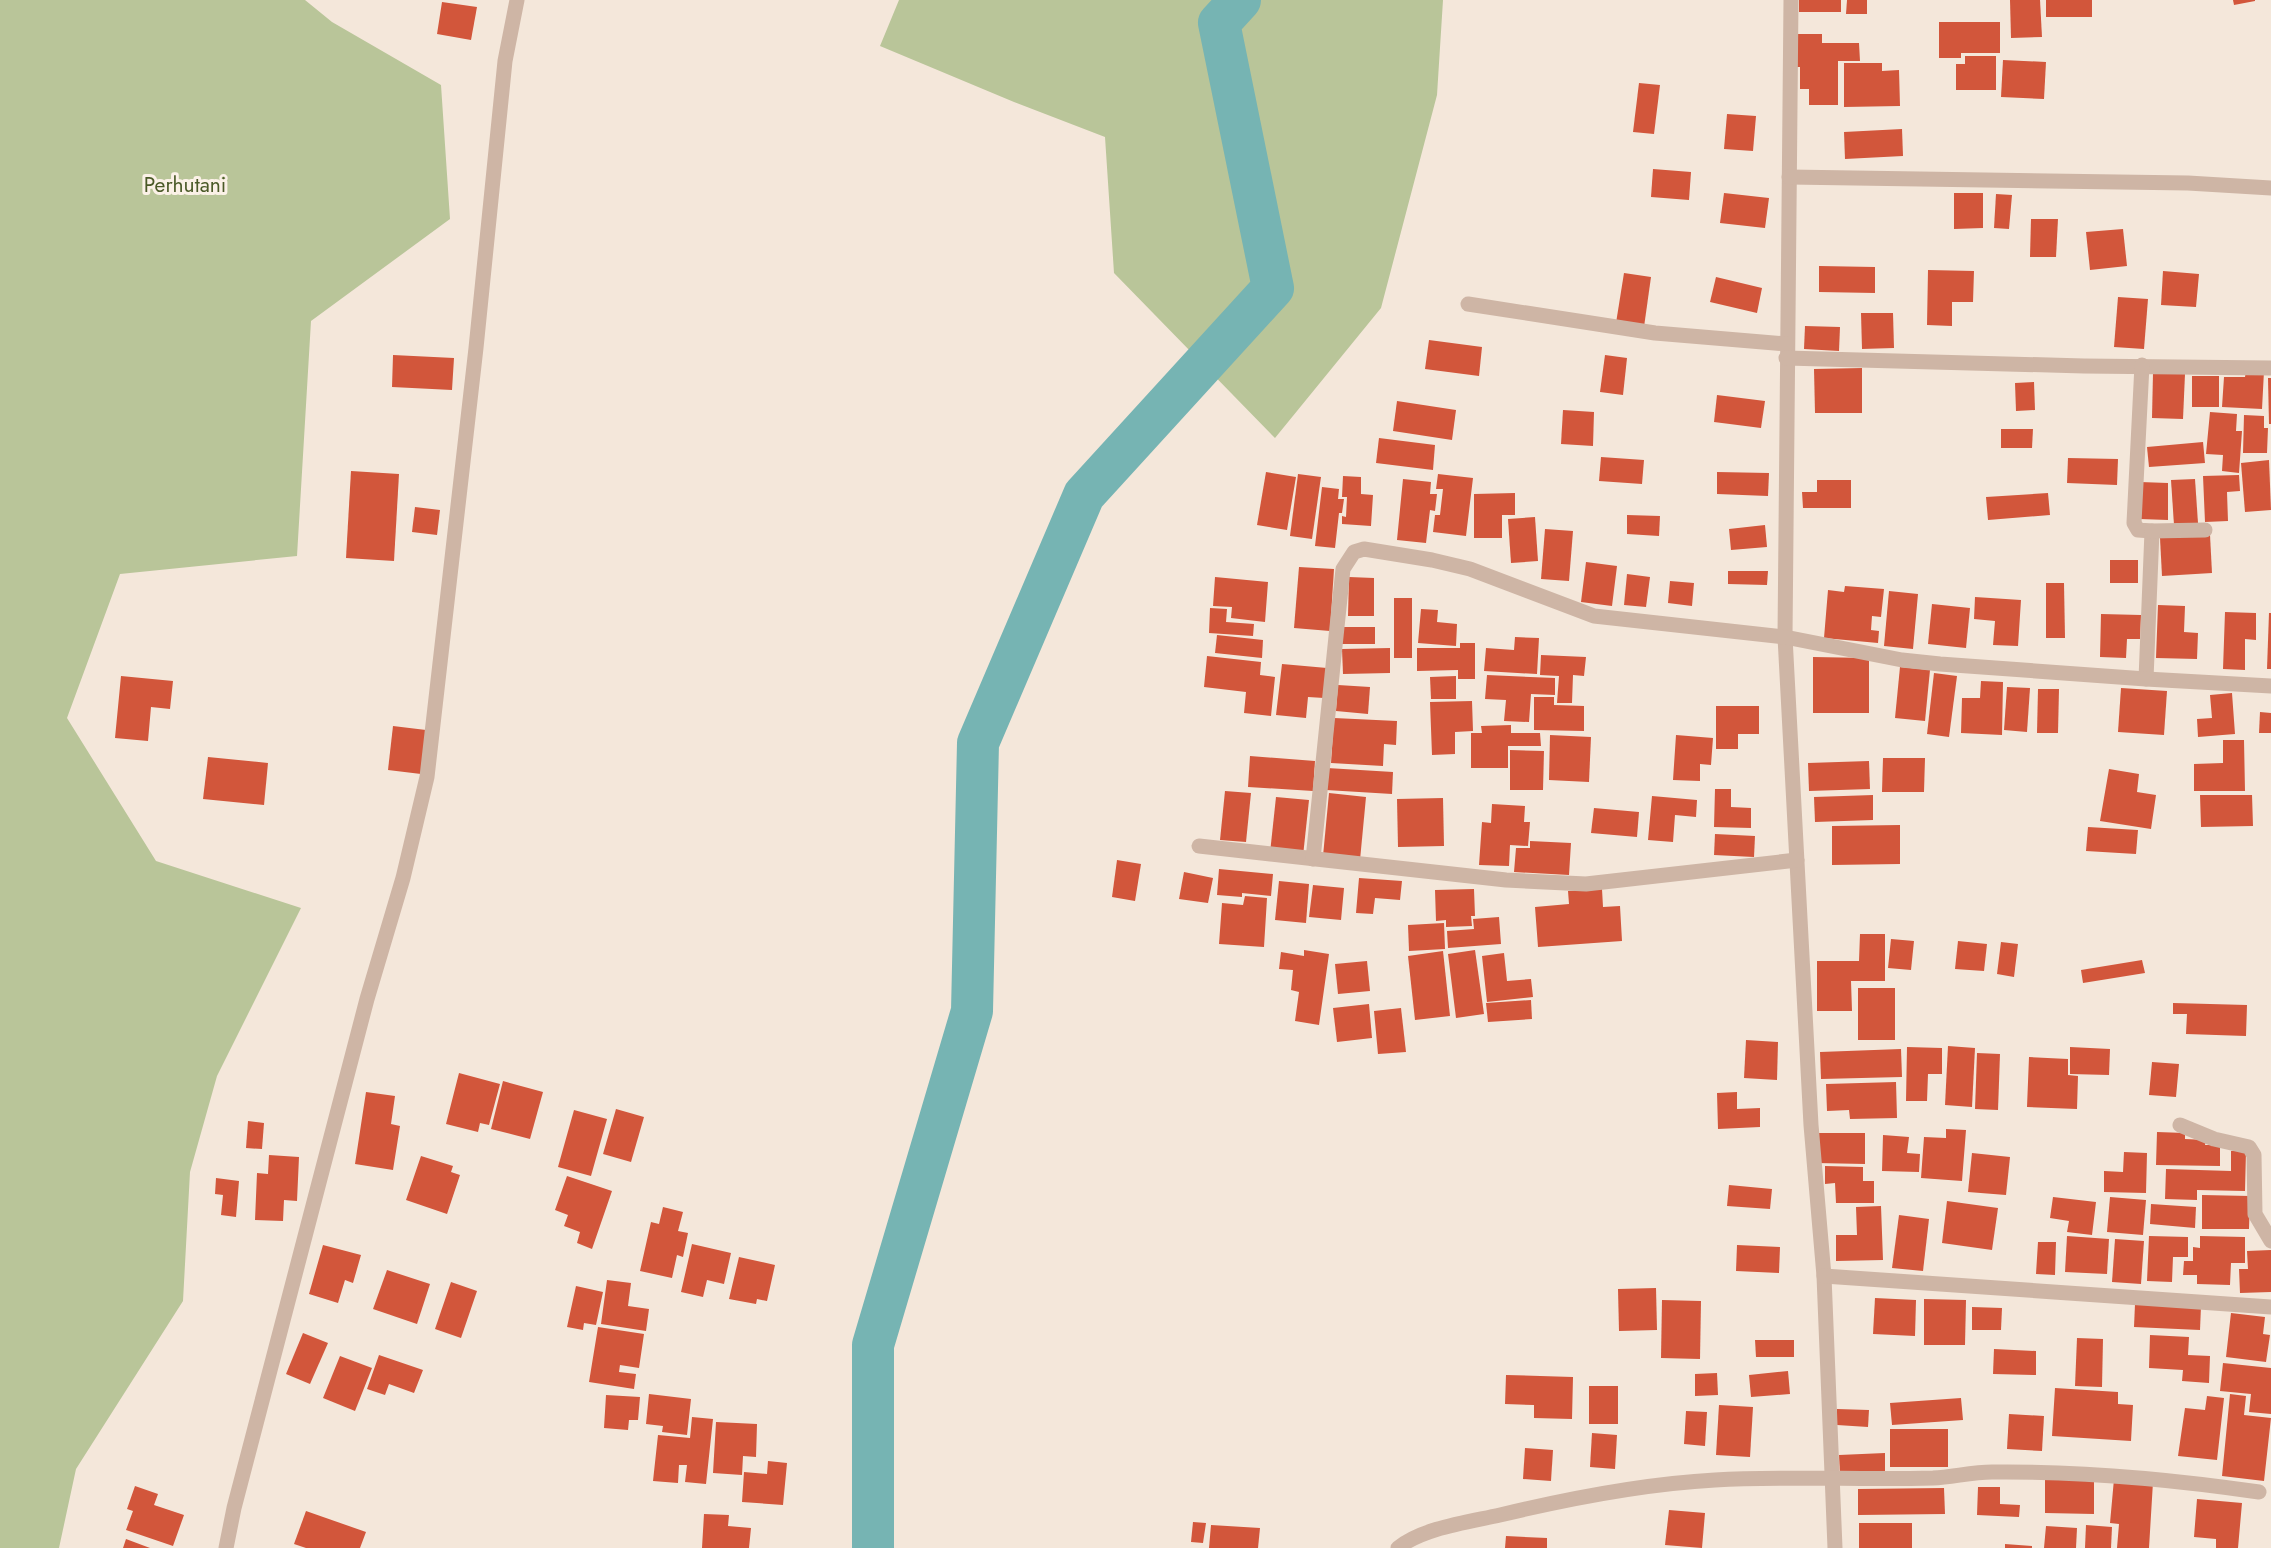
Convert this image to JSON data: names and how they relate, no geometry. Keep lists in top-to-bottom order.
{
  "parks": ["Perhutani"]
}
